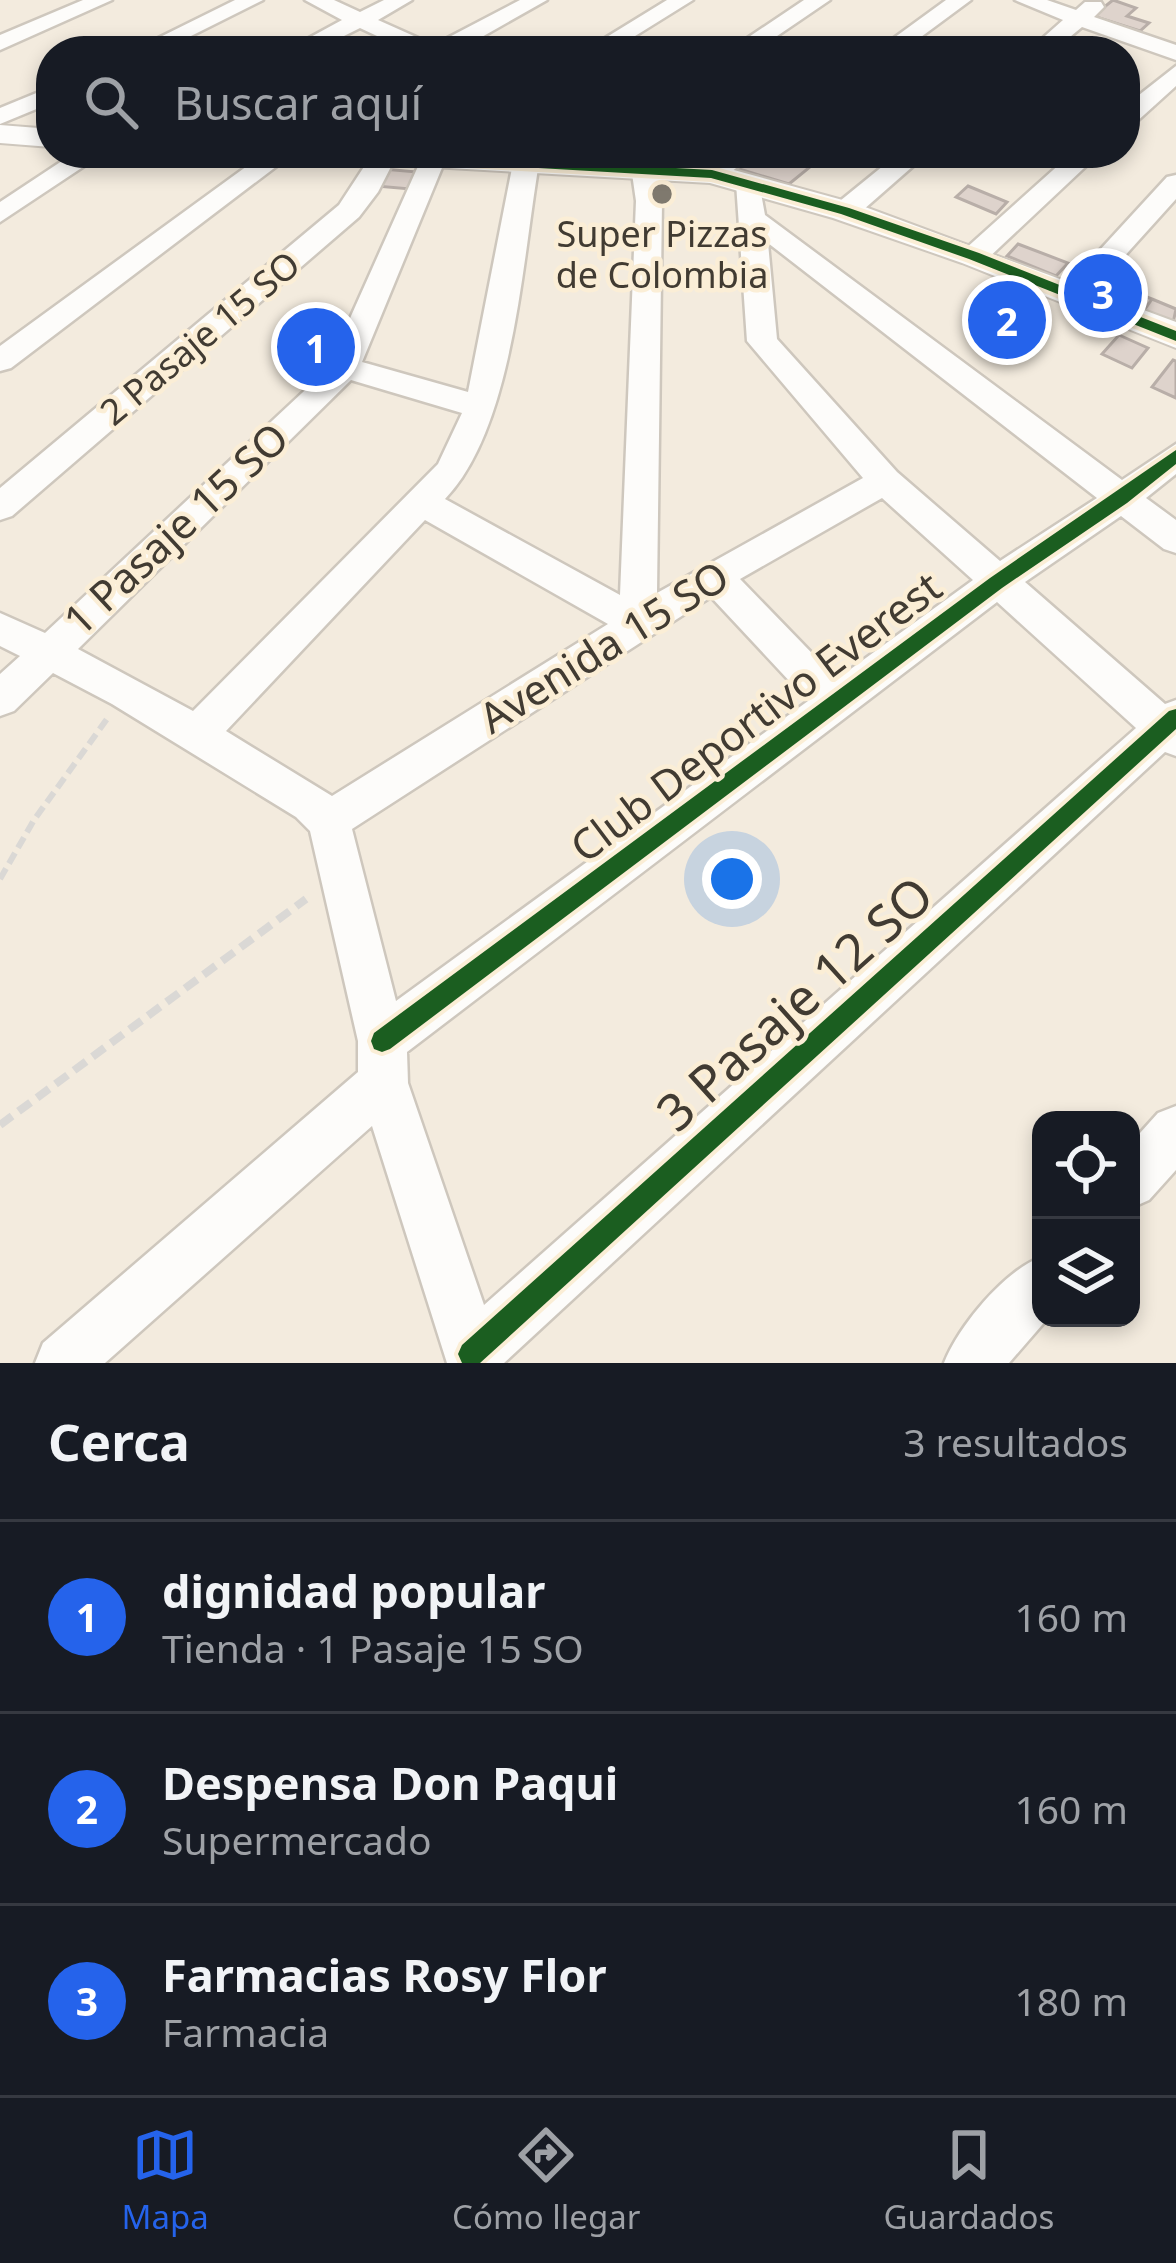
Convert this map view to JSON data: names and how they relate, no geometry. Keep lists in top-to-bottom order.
{
  "streets": {
    "street": [
      "2 Pasaje 15 SO",
      "1 Pasaje 15 SO",
      "Avenida 15 SO",
      "Club Deportivo Everest",
      "3 Pasaje 12 SO"
    ]
  },
  "places": ["Super Pizzas de Colombia"],
  "page": {
    "search": "Buscar aquí",
    "pins": ["3", "2", "1"],
    "heading": ["Cerca", "3 resultados"],
    "list": [
      {
        "mark": "1",
        "name": "dignidad popular",
        "note": "Tienda · 1 Pasaje 15 SO",
        "value": "160 m"
      },
      {
        "mark": "2",
        "name": "Despensa Don Paqui",
        "note": "Supermercado",
        "value": "160 m"
      },
      {
        "mark": "3",
        "name": "Farmacias Rosy Flor",
        "note": "Farmacia",
        "value": "180 m"
      }
    ],
    "nav": ["Mapa", "Cómo llegar", "Guardados"]
  }
}
